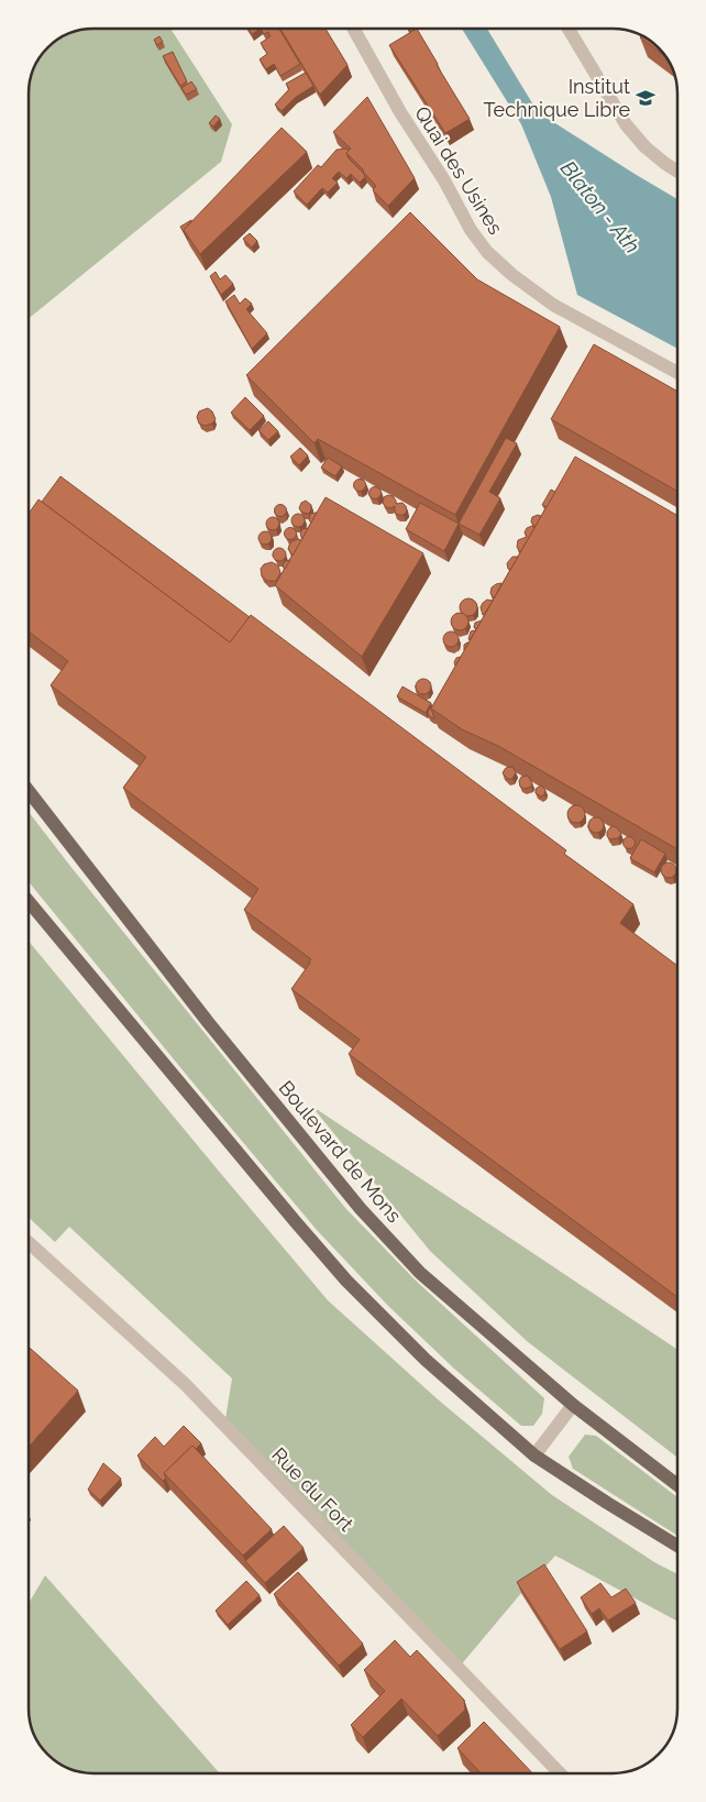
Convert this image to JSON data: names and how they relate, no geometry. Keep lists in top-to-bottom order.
{
  "streets": {
    "main road": ["Boulevard de Mons"],
    "street": ["Quai des Usines", "Rue du Fort"]
  },
  "water": ["Blaton - Ath"],
  "places": {
    "school or university": ["Institut Technique Libre"]
  }
}
